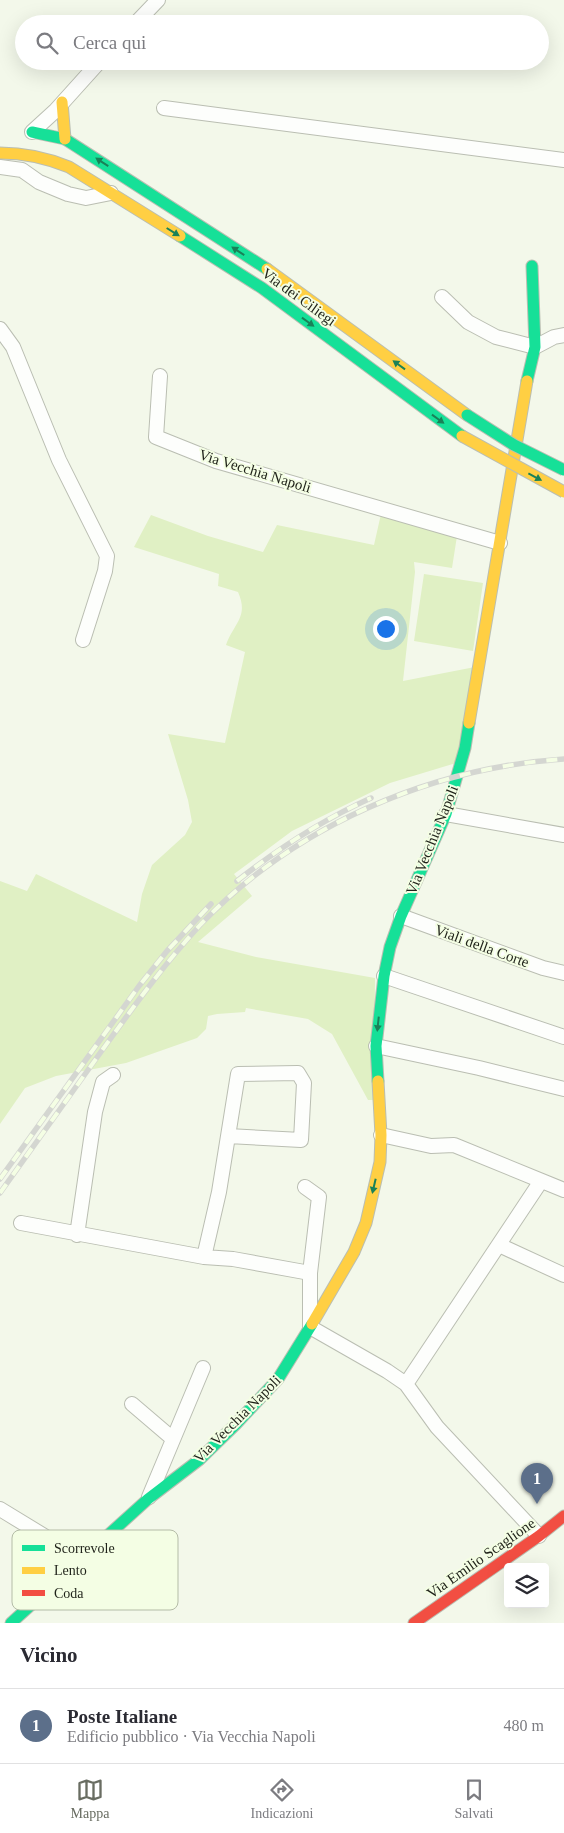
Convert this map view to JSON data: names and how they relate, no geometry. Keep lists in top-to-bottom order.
{
  "streets": {
    "main road": ["Via dei Ciliegi", "Via Vecchia Napoli", "Via Emilio Scaglione"],
    "street": ["Viali della Corte"]
  },
  "crossings": [
    ["Via Vecchia Napoli", "Viali della Corte"]
  ],
  "legend": ["Scorrevole", "Lento", "Coda"],
  "page": {
    "search": "Cerca qui",
    "pins": "1",
    "heading": "Vicino",
    "list": [
      {
        "mark": "1",
        "name": "Poste Italiane",
        "note": "Edificio pubblico · Via Vecchia Napoli",
        "value": "480 m"
      }
    ],
    "nav": ["Mappa", "Indicazioni", "Salvati"]
  }
}
